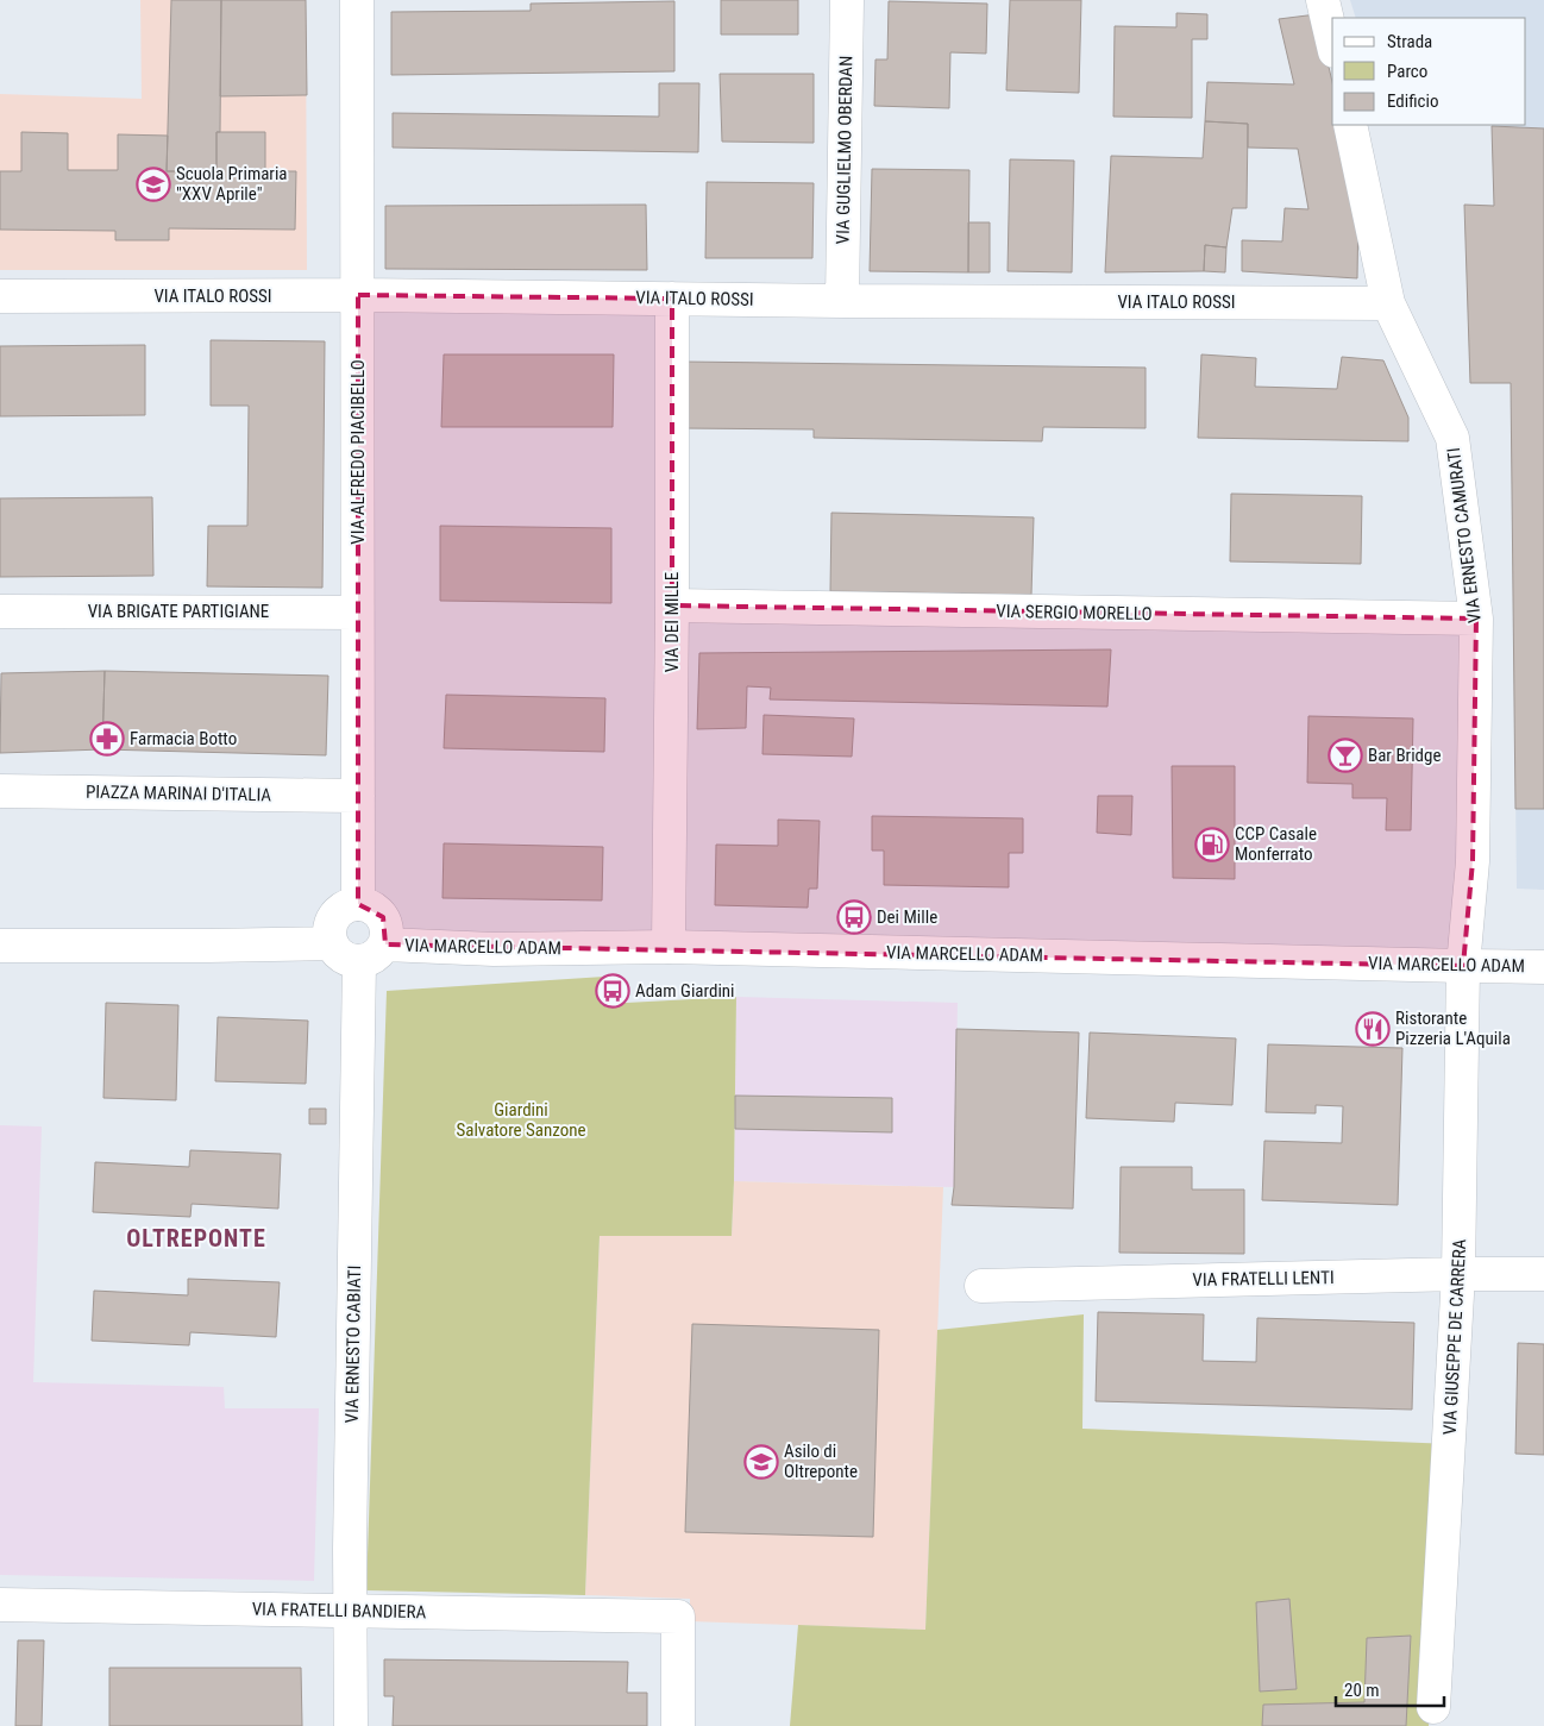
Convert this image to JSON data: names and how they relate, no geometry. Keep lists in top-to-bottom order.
{
  "streets": {
    "street": [
      "VIA GUGLIELMO OBERDAN",
      "VIA ITALO ROSSI",
      "VIA ALFREDO PIACIBELLO",
      "VIA ERNESTO CAMURATI",
      "VIA BRIGATE PARTIGIANE",
      "VIA SERGIO MORELLO",
      "VIA DEI MILLE",
      "PIAZZA MARINAI D'ITALIA",
      "VIA MARCELLO ADAM",
      "VIA FRATELLI LENTI",
      "VIA GIUSEPPE DE CARRERA",
      "VIA ERNESTO CABIATI",
      "VIA FRATELLI BANDIERA"
    ]
  },
  "crossings": [
    ["VIA GUGLIELMO OBERDAN", "VIA ITALO ROSSI"],
    ["VIA ITALO ROSSI", "VIA ALFREDO PIACIBELLO"],
    ["VIA ITALO ROSSI", "VIA ERNESTO CAMURATI"],
    ["VIA ITALO ROSSI", "VIA DEI MILLE"],
    ["VIA ALFREDO PIACIBELLO", "VIA BRIGATE PARTIGIANE"],
    ["VIA ALFREDO PIACIBELLO", "PIAZZA MARINAI D'ITALIA"],
    ["VIA ALFREDO PIACIBELLO", "VIA MARCELLO ADAM"],
    ["VIA ALFREDO PIACIBELLO", "VIA ERNESTO CABIATI"],
    ["VIA ERNESTO CAMURATI", "VIA SERGIO MORELLO"],
    ["VIA ERNESTO CAMURATI", "VIA MARCELLO ADAM"],
    ["VIA ERNESTO CAMURATI", "VIA GIUSEPPE DE CARRERA"],
    ["VIA SERGIO MORELLO", "VIA DEI MILLE"],
    ["VIA DEI MILLE", "VIA MARCELLO ADAM"],
    ["VIA MARCELLO ADAM", "VIA GIUSEPPE DE CARRERA"],
    ["VIA MARCELLO ADAM", "VIA ERNESTO CABIATI"],
    ["VIA FRATELLI LENTI", "VIA GIUSEPPE DE CARRERA"],
    ["VIA ERNESTO CABIATI", "VIA FRATELLI BANDIERA"]
  ],
  "districts": ["OLTREPONTE"],
  "parks": ["Giardini Salvatore Sanzone"],
  "places": {
    "school or university": ["Scuola Primaria \"XXV Aprile\"", "Asilo di Oltreponte"],
    "pharmacy": ["Farmacia Botto"],
    "bar": ["Bar Bridge"],
    "fuel station": ["CCP Casale Monferrato"],
    "bus stop": ["Dei Mille", "Adam Giardini"],
    "restaurant": ["Ristorante Pizzeria L'Aquila"]
  },
  "legend": ["Strada", "Parco", "Edificio"],
  "scale_bar": "20 m"
}
